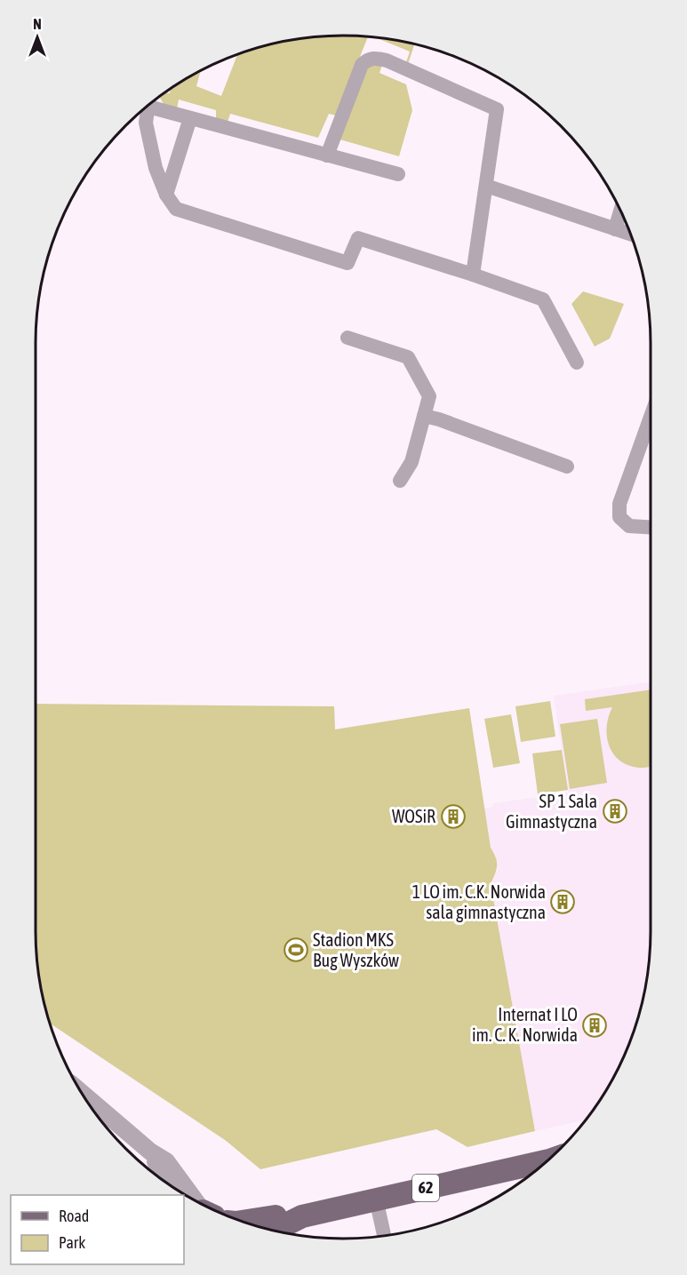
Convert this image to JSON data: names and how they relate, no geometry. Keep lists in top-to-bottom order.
{
  "streets": {
    "main road": ["62"]
  },
  "places": {
    "building": [
      "SP 1 Sala Gimnastyczna",
      "WOSiR",
      "1 LO im. C.K. Norwida sala gimnastyczna",
      "Internat I LO im. C. K. Norwida"
    ],
    "sports": ["Stadion MKS Bug Wyszków"]
  },
  "legend": ["Road", "Park"],
  "north": "top"
}
